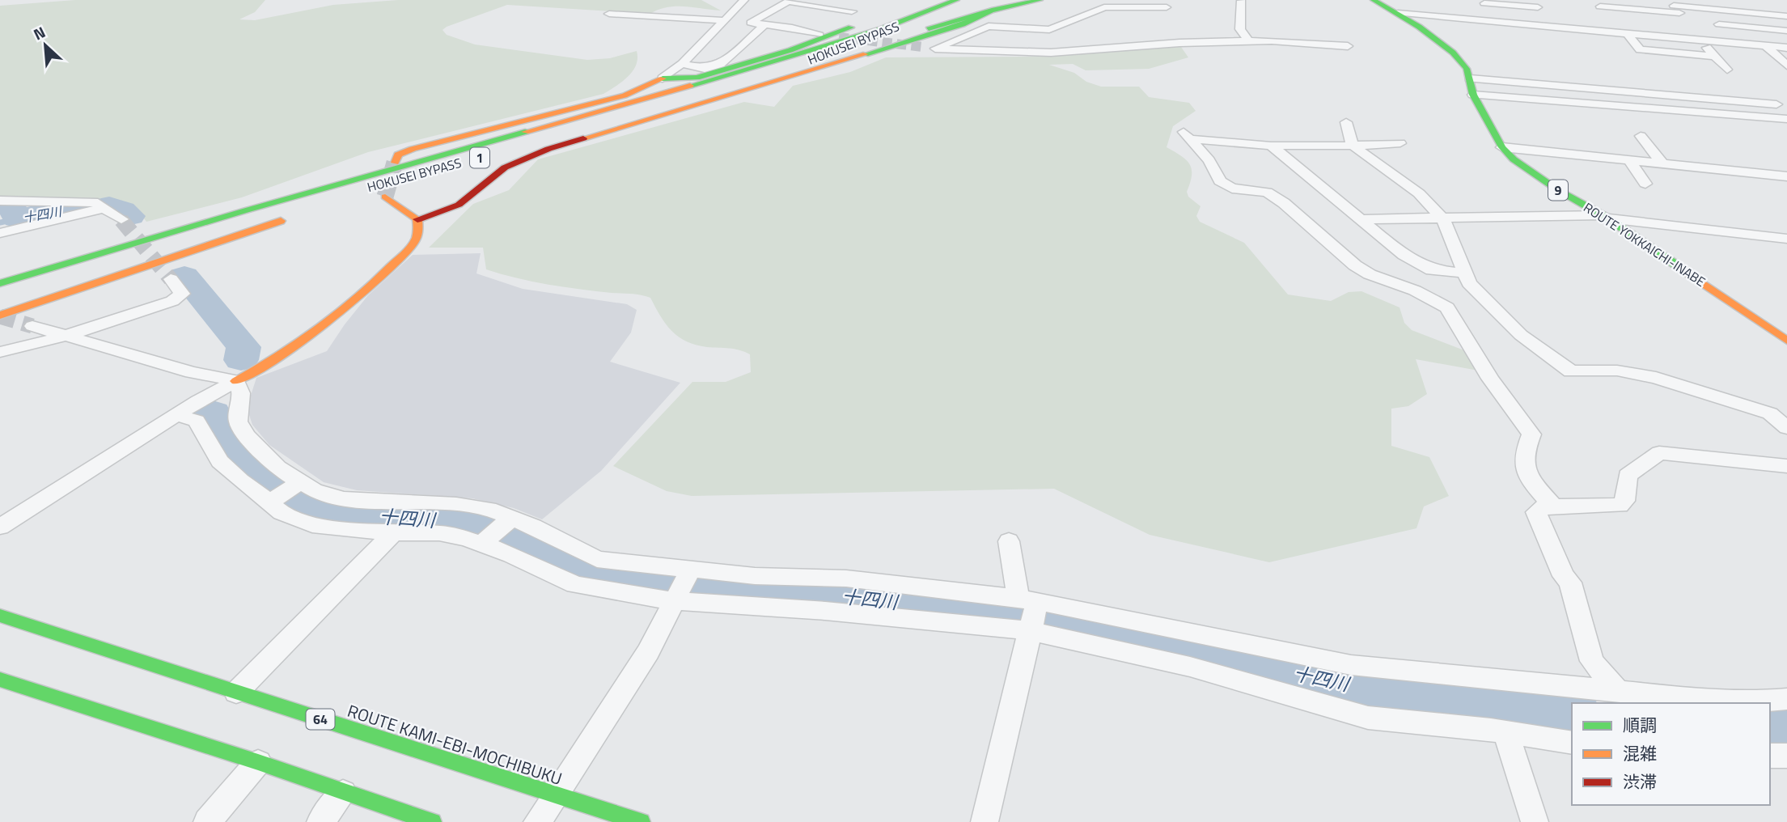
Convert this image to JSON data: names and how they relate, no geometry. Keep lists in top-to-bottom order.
{
  "streets": {
    "main road": [
      "HOKUSEI BYPASS",
      "1",
      "9",
      "ROUTE YOKKAICHI-INABE",
      "64",
      "ROUTE KAMI-EBI-MOCHIBUKU"
    ]
  },
  "crossings": [
    ["HOKUSEI BYPASS", "1"]
  ],
  "water": ["十四川"],
  "legend": ["順調", "混雑", "渋滞"],
  "north": "top left"
}
